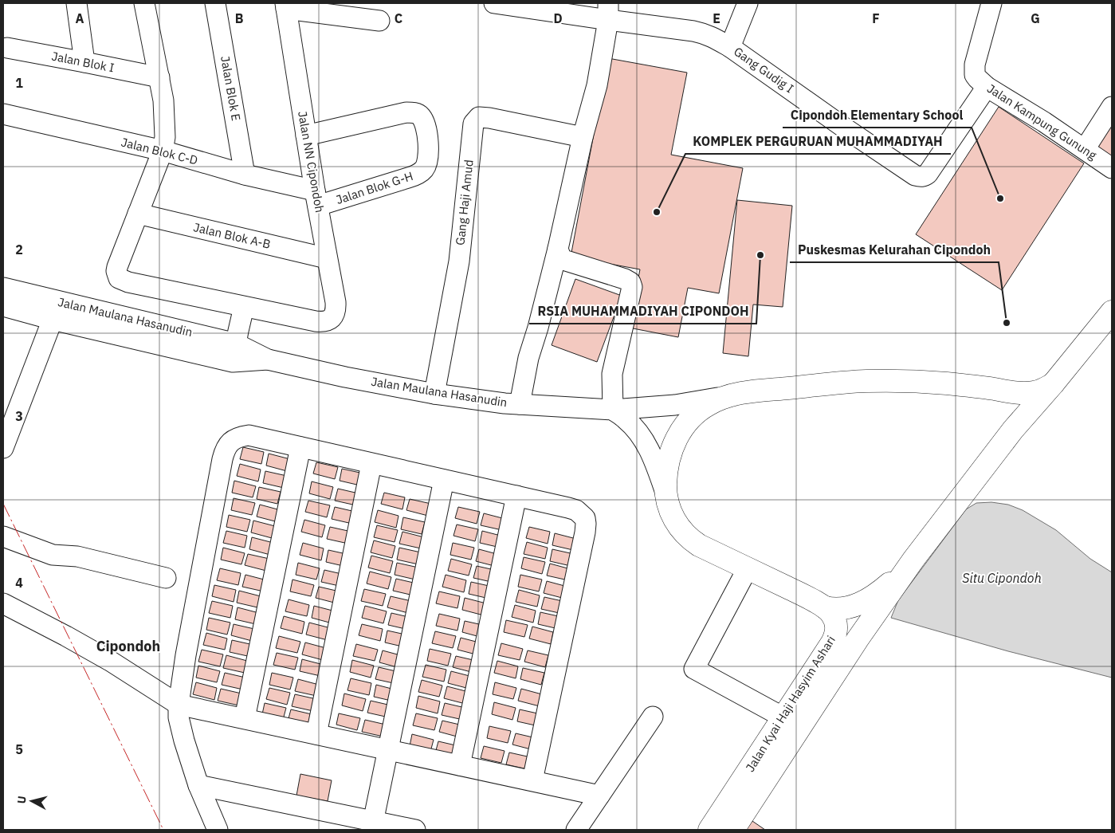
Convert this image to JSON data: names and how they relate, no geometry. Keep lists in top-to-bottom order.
{
  "streets": {
    "main road": ["Jalan Kyai Haji Hasyim Ashari"],
    "street": [
      "Jalan Blok I",
      "Gang Gudig I",
      "Jalan Blok E",
      "Jalan Kampung Gunung",
      "Jalan Blok C-D",
      "Jalan NN Cipondoh",
      "Jalan Blok G-H",
      "Gang Haji Amud",
      "Jalan Blok A-B",
      "Jalan Maulana Hasanudin"
    ]
  },
  "crossings": [
    ["Gang Gudig I", "Jalan Kampung Gunung"],
    ["Jalan Blok E", "Jalan Blok C-D"],
    ["Jalan Blok C-D", "Jalan NN Cipondoh"],
    ["Jalan Blok C-D", "Jalan Blok G-H"],
    ["Jalan NN Cipondoh", "Jalan Blok G-H"],
    ["Jalan NN Cipondoh", "Jalan Blok A-B"],
    ["Gang Haji Amud", "Jalan Maulana Hasanudin"],
    ["Jalan Maulana Hasanudin", "Jalan Kyai Haji Hasyim Ashari"]
  ],
  "districts": ["Cipondoh"],
  "water": ["Situ Cipondoh"],
  "places": [
    "Cipondoh Elementary School",
    "KOMPLEK PERGURUAN MUHAMMADIYAH",
    "RSIA MUHAMMADIYAH CIPONDOH",
    "Puskesmas Kelurahan Cipondoh"
  ],
  "north": "left",
  "grid": {
    "columns": [
      "A",
      "B",
      "C",
      "D",
      "E",
      "F",
      "G"
    ],
    "rows": [
      "1",
      "2",
      "3",
      "4",
      "5"
    ]
  }
}
